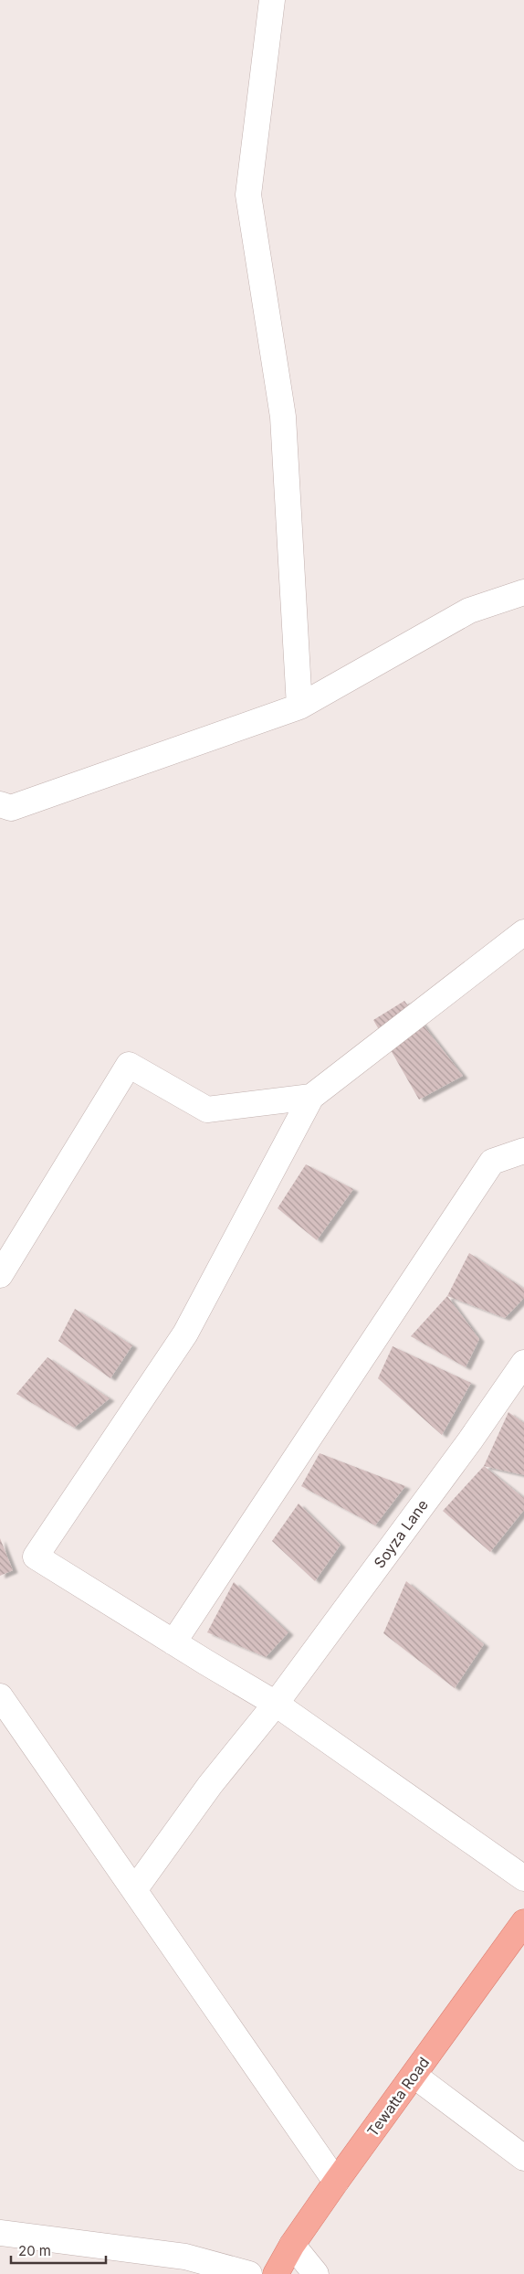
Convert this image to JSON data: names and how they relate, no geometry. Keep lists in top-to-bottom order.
{
  "streets": {
    "main road": ["Tewatta Road"],
    "street": ["Soyza Lane"]
  },
  "scale_bar": "20 m"
}
